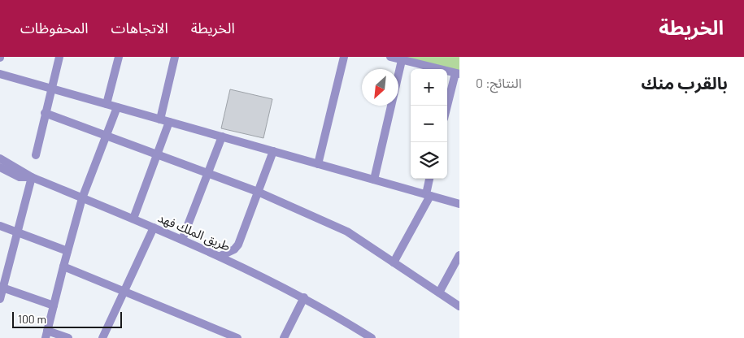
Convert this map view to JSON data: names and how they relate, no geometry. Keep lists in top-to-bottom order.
{
  "streets": {
    "street": ["طريق الملك فهد"]
  },
  "scale_bar": "100 m",
  "north": "bottom left",
  "page": {
    "header": "الخريطة",
    "nav": ["الخريطة", "الاتجاهات", "المحفوظات"],
    "heading": ["بالقرب منك", "النتائج: 0"],
    "map_buttons": ["+", "−"],
    "scale": "100 m"
  }
}
